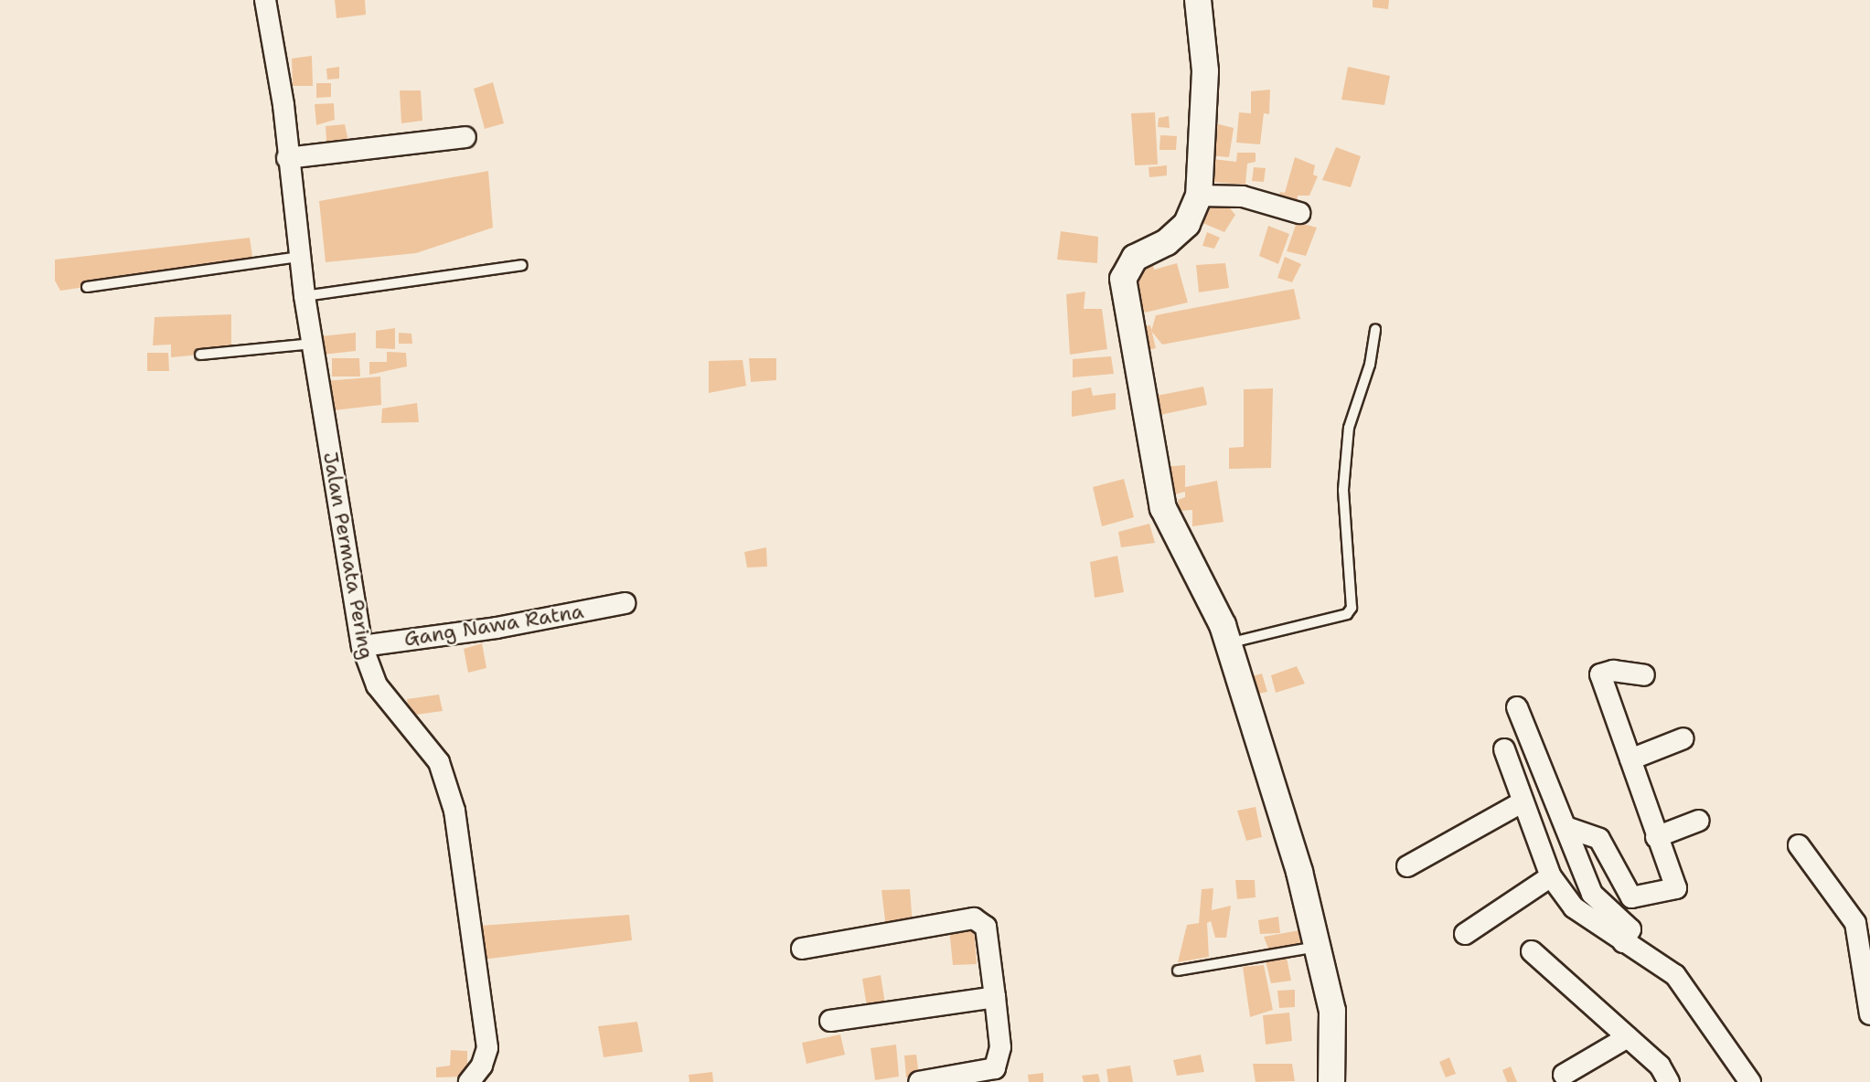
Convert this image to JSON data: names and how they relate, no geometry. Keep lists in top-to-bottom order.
{
  "streets": {
    "street": ["Jalan Permata Pering", "Gang Nawa Ratna"]
  },
  "crossings": [
    ["Jalan Permata Pering", "Gang Nawa Ratna"]
  ]
}
